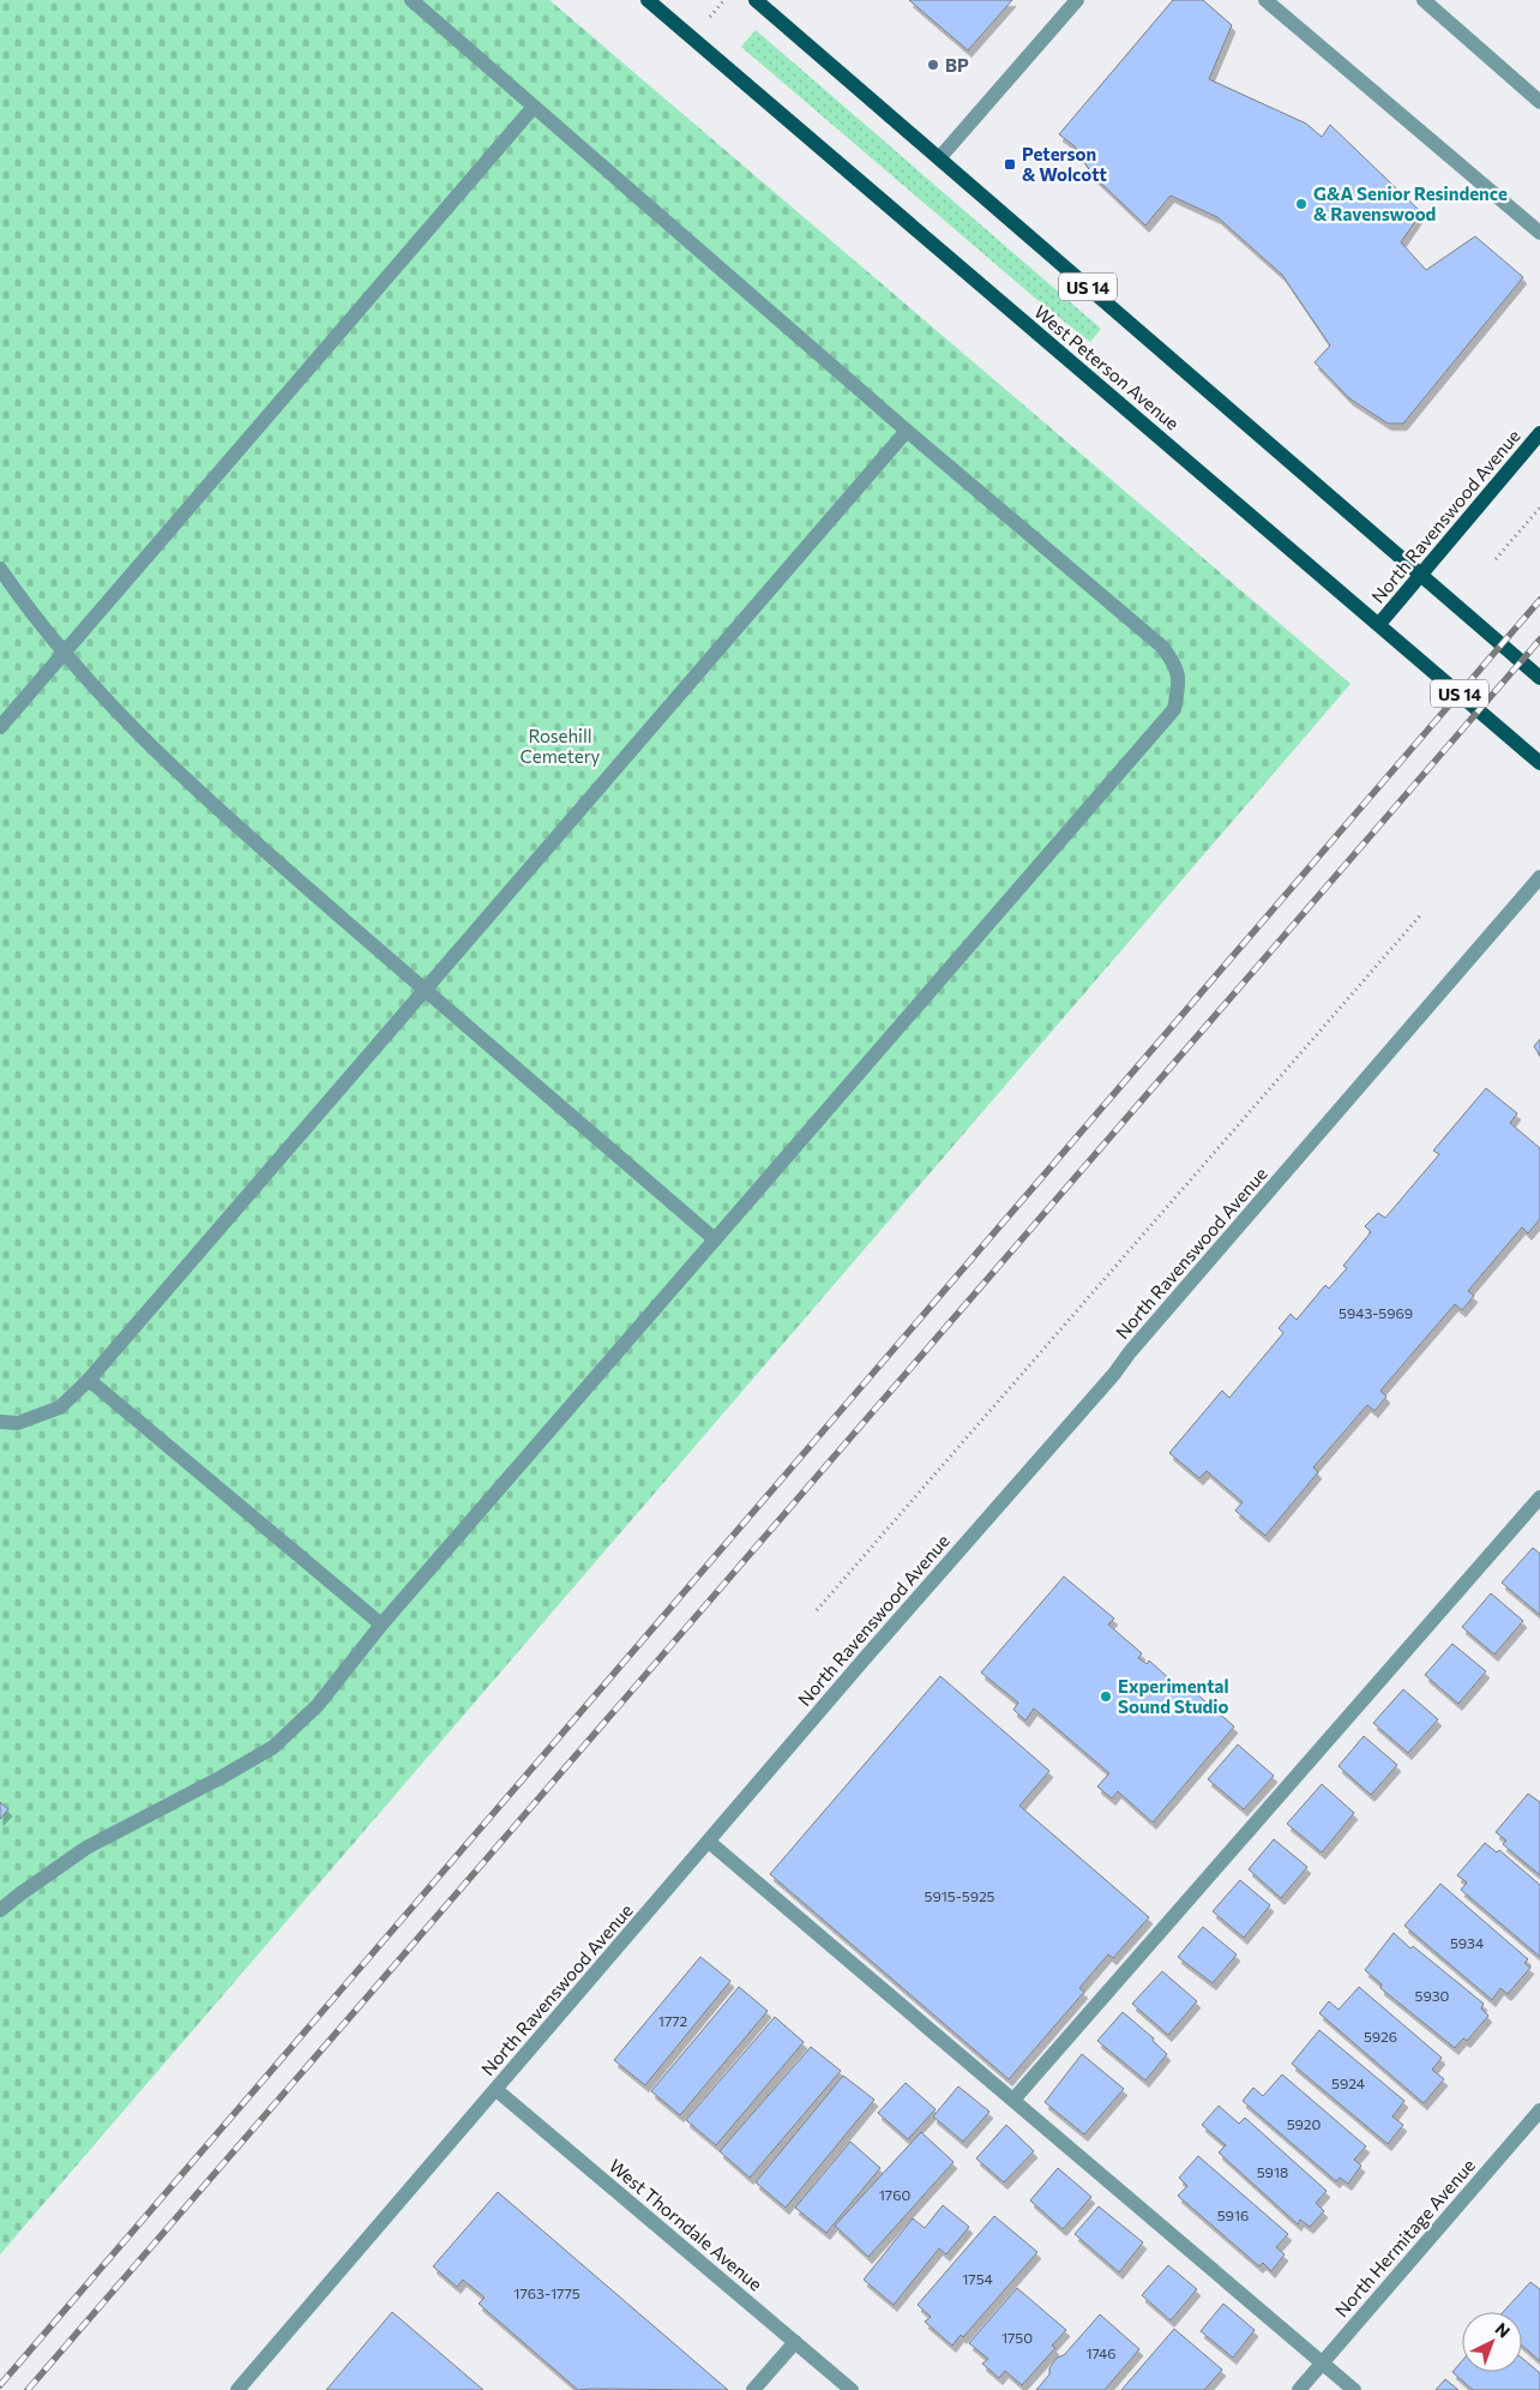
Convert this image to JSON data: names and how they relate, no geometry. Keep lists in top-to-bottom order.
{
  "streets": {
    "main road": ["US 14", "West Peterson Avenue", "North Ravenswood Avenue"],
    "street": ["West Thorndale Avenue", "North Hermitage Avenue"]
  },
  "crossings": [
    ["US 14", "North Ravenswood Avenue"],
    ["West Peterson Avenue", "North Ravenswood Avenue"],
    ["North Ravenswood Avenue", "West Thorndale Avenue"]
  ],
  "parks": ["Rosehill Cemetery"],
  "places": {
    "other": ["BP", "G&A Senior Resindence & Ravenswood", "Experimental Sound Studio"],
    "transit": ["Peterson & Wolcott"]
  },
  "house_numbers": [
    "5943-5969",
    "5915-5925",
    "5934",
    "5930",
    "1772",
    "5926",
    "5924",
    "5920",
    "5918",
    "1760",
    "5916",
    "1754",
    "1763-1775",
    "1750",
    "1746"
  ],
  "north": "top right"
}
